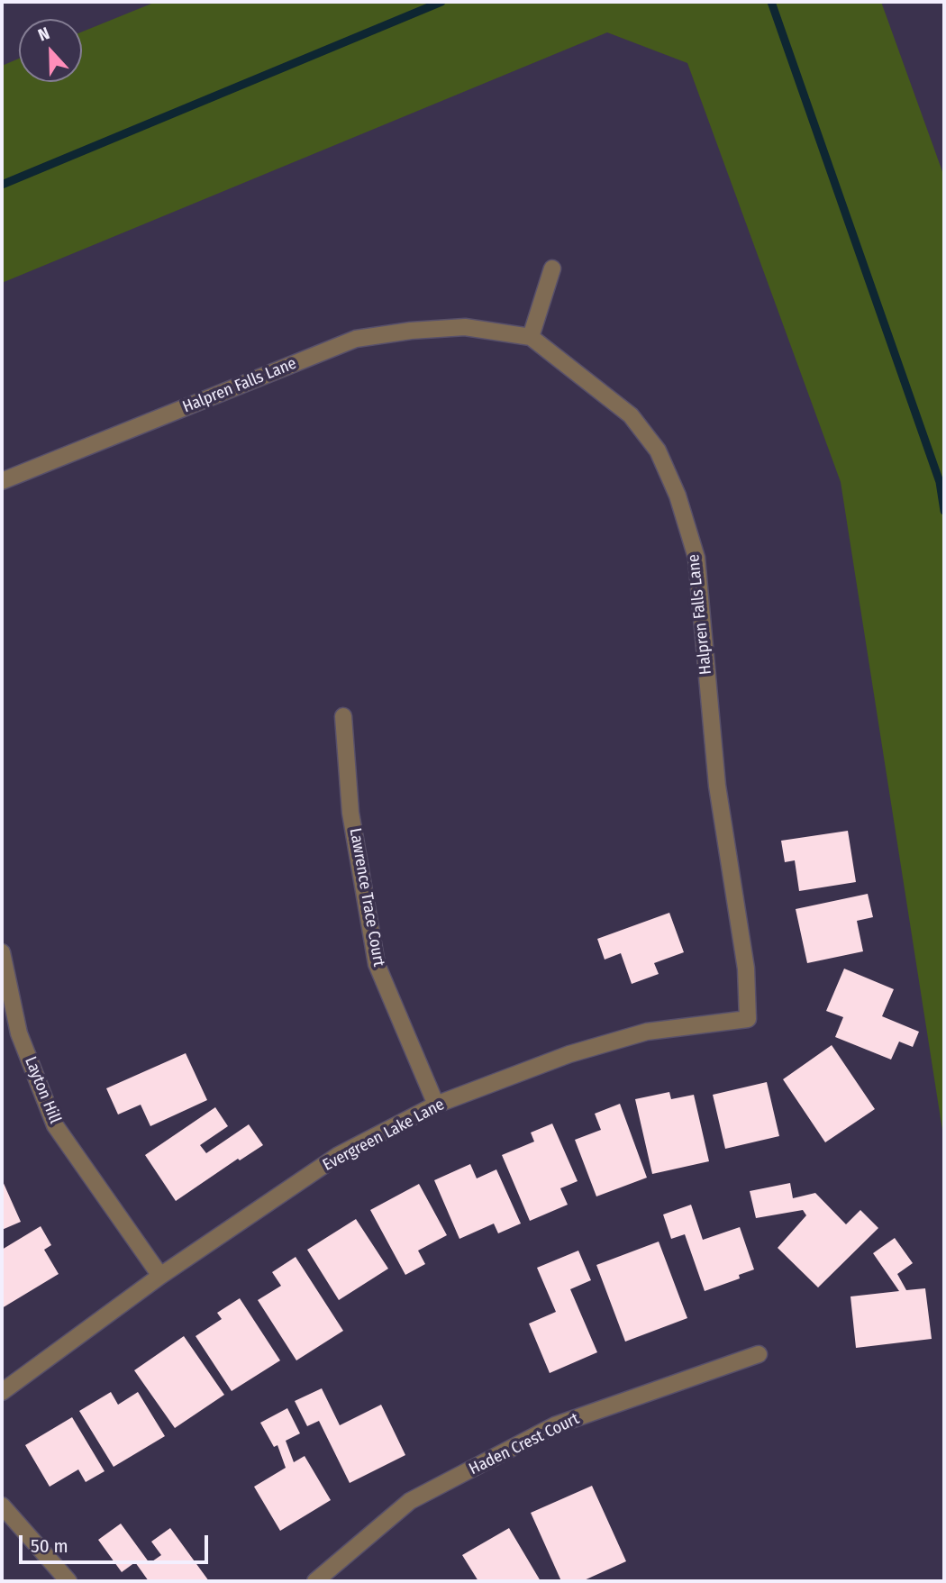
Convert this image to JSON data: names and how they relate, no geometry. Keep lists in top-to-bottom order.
{
  "streets": {
    "street": [
      "Halpren Falls Lane",
      "Lawrence Trace Court",
      "Layton Hill",
      "Evergreen Lake Lane",
      "Haden Crest Court"
    ]
  },
  "crossings": [
    ["Halpren Falls Lane", "Evergreen Lake Lane"],
    ["Lawrence Trace Court", "Evergreen Lake Lane"],
    ["Layton Hill", "Evergreen Lake Lane"]
  ],
  "scale_bar": "50 m",
  "north": "top"
}
